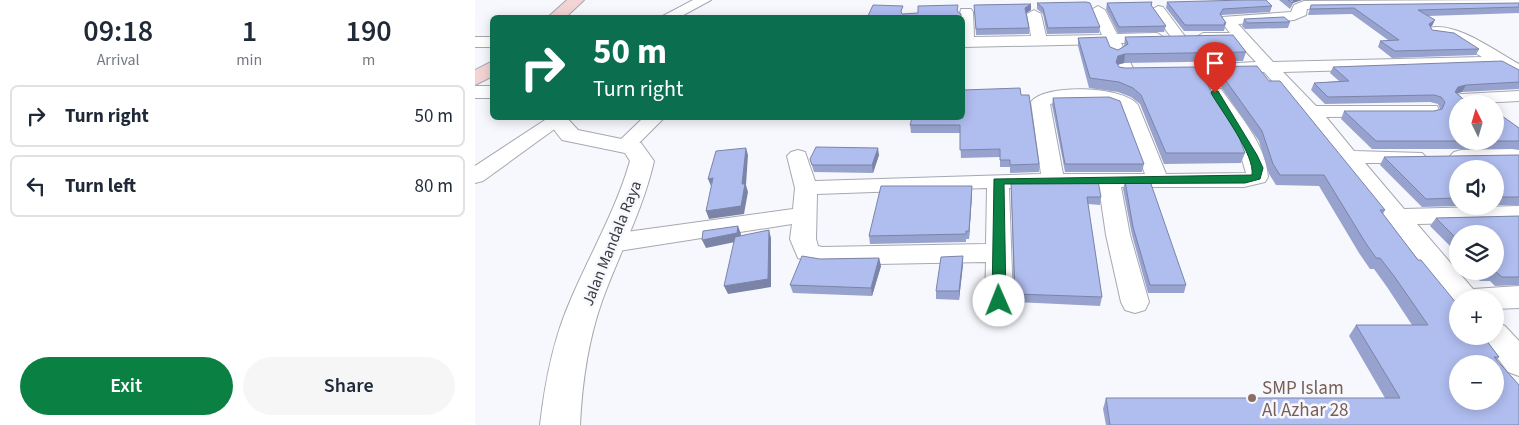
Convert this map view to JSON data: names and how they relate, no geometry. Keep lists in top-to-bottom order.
{
  "streets": {
    "street": ["Jalan Mandala Raya"]
  },
  "places": ["SMP Islam Al Azhar 28"],
  "north": "top",
  "page": {
    "eta": [
      "09:18",
      "Arrival",
      "1",
      "min",
      "190",
      "m"
    ],
    "turn": ["50 m", "Turn right"],
    "list": [
      {
        "name": "Turn right",
        "value": "50 m"
      },
      {
        "name": "Turn left",
        "value": "80 m"
      }
    ],
    "map_buttons": ["+", "−"],
    "buttons": ["Exit", "Share"]
  }
}
